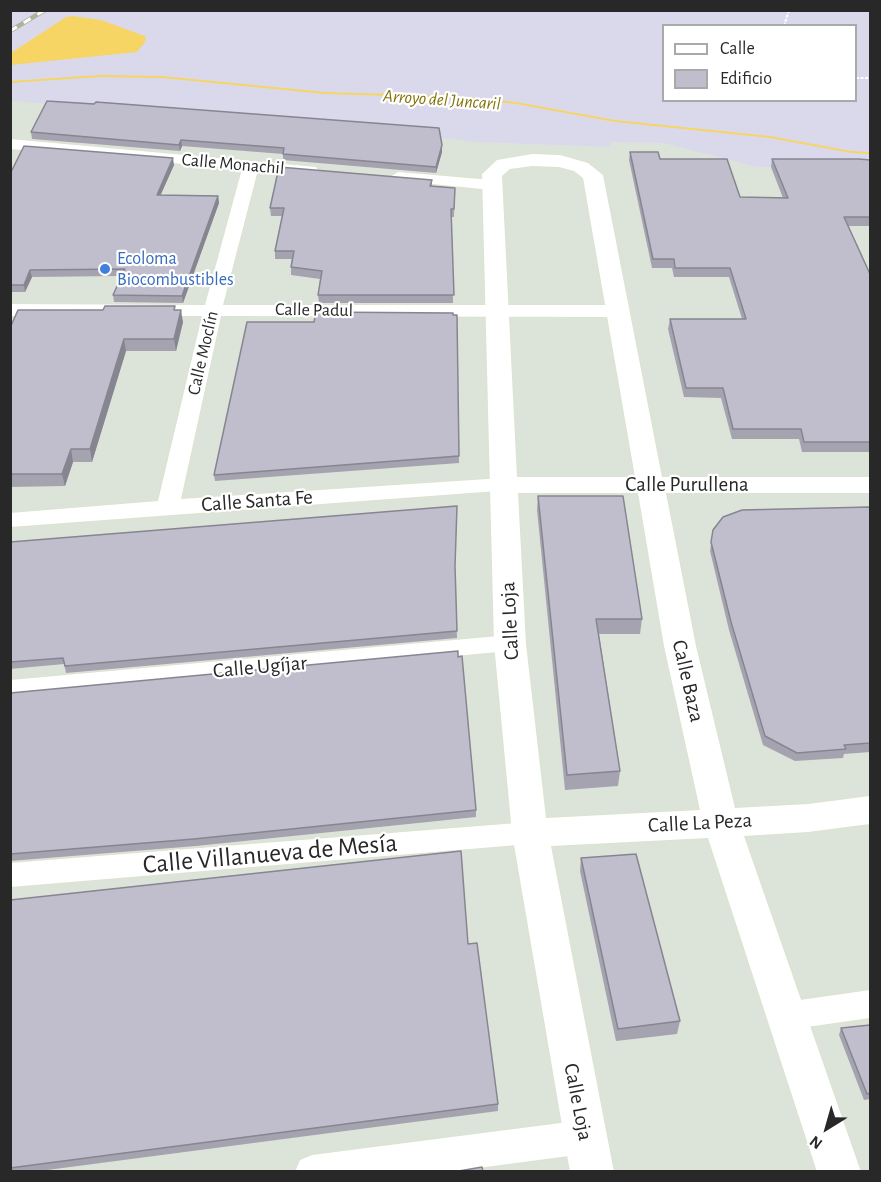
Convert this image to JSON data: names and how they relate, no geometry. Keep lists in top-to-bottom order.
{
  "streets": {
    "street": [
      "Calle Monachil",
      "Calle Padul",
      "Calle Moclín",
      "Calle Purullena",
      "Calle Santa Fe",
      "Calle Loja",
      "Calle Ugíjar",
      "Calle Baza",
      "Calle La Peza",
      "Calle Villanueva de Mesía"
    ]
  },
  "crossings": [
    ["Calle Monachil", "Calle Moclín"],
    ["Calle Padul", "Calle Moclín"],
    ["Calle Padul", "Calle Loja"],
    ["Calle Padul", "Calle Baza"],
    ["Calle Moclín", "Calle Santa Fe"],
    ["Calle Purullena", "Calle Santa Fe"],
    ["Calle Purullena", "Calle Loja"],
    ["Calle Purullena", "Calle Baza"],
    ["Calle Santa Fe", "Calle Loja"],
    ["Calle Loja", "Calle Ugíjar"],
    ["Calle Loja", "Calle Baza"],
    ["Calle Loja", "Calle La Peza"],
    ["Calle Loja", "Calle Villanueva de Mesía"],
    ["Calle Baza", "Calle La Peza"],
    ["Calle La Peza", "Calle Villanueva de Mesía"]
  ],
  "water": ["Arroyo del Juncaril"],
  "places": ["Ecoloma Biocombustibles"],
  "legend": ["Calle", "Edificio"],
  "north": "bottom left"
}
